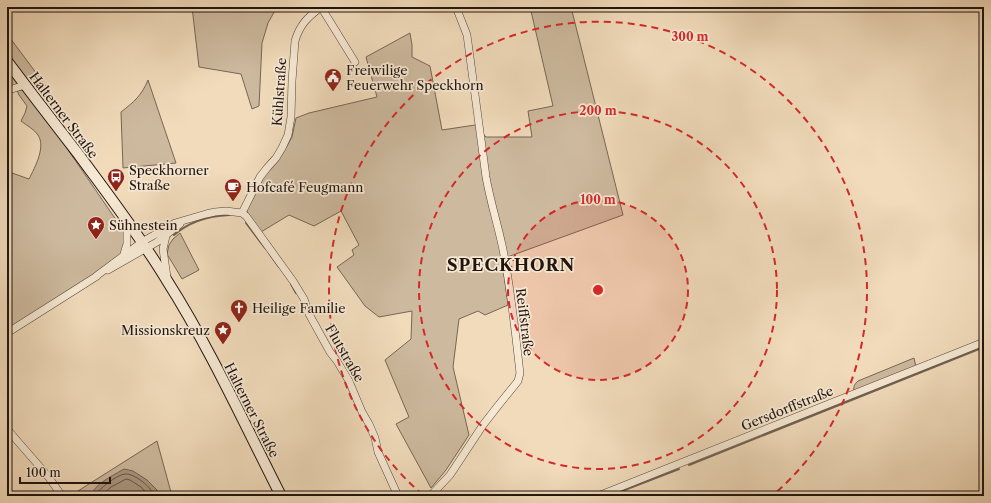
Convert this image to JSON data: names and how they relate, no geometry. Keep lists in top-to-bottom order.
{
  "streets": {
    "main road": ["Halterner Straße"],
    "street": [
      "Kühlstraße",
      "Reiffstraße",
      "Flutstraße",
      "Gersdorffstraße"
    ]
  },
  "crossings": [
    ["Kühlstraße", "Flutstraße"]
  ],
  "districts": ["SPECKHORN"],
  "places": {
    "public building": ["Freiwilige Feuerwehr Speckhorn"],
    "bus stop": ["Speckhorner Straße"],
    "cafe": ["Hofcafé Feugmann"],
    "place": ["Sühnestein", "Missionskreuz"],
    "church": ["Heilige Familie"]
  },
  "scale_bar": "100 m",
  "rings": ["300 m", "200 m", "100 m"]
}
